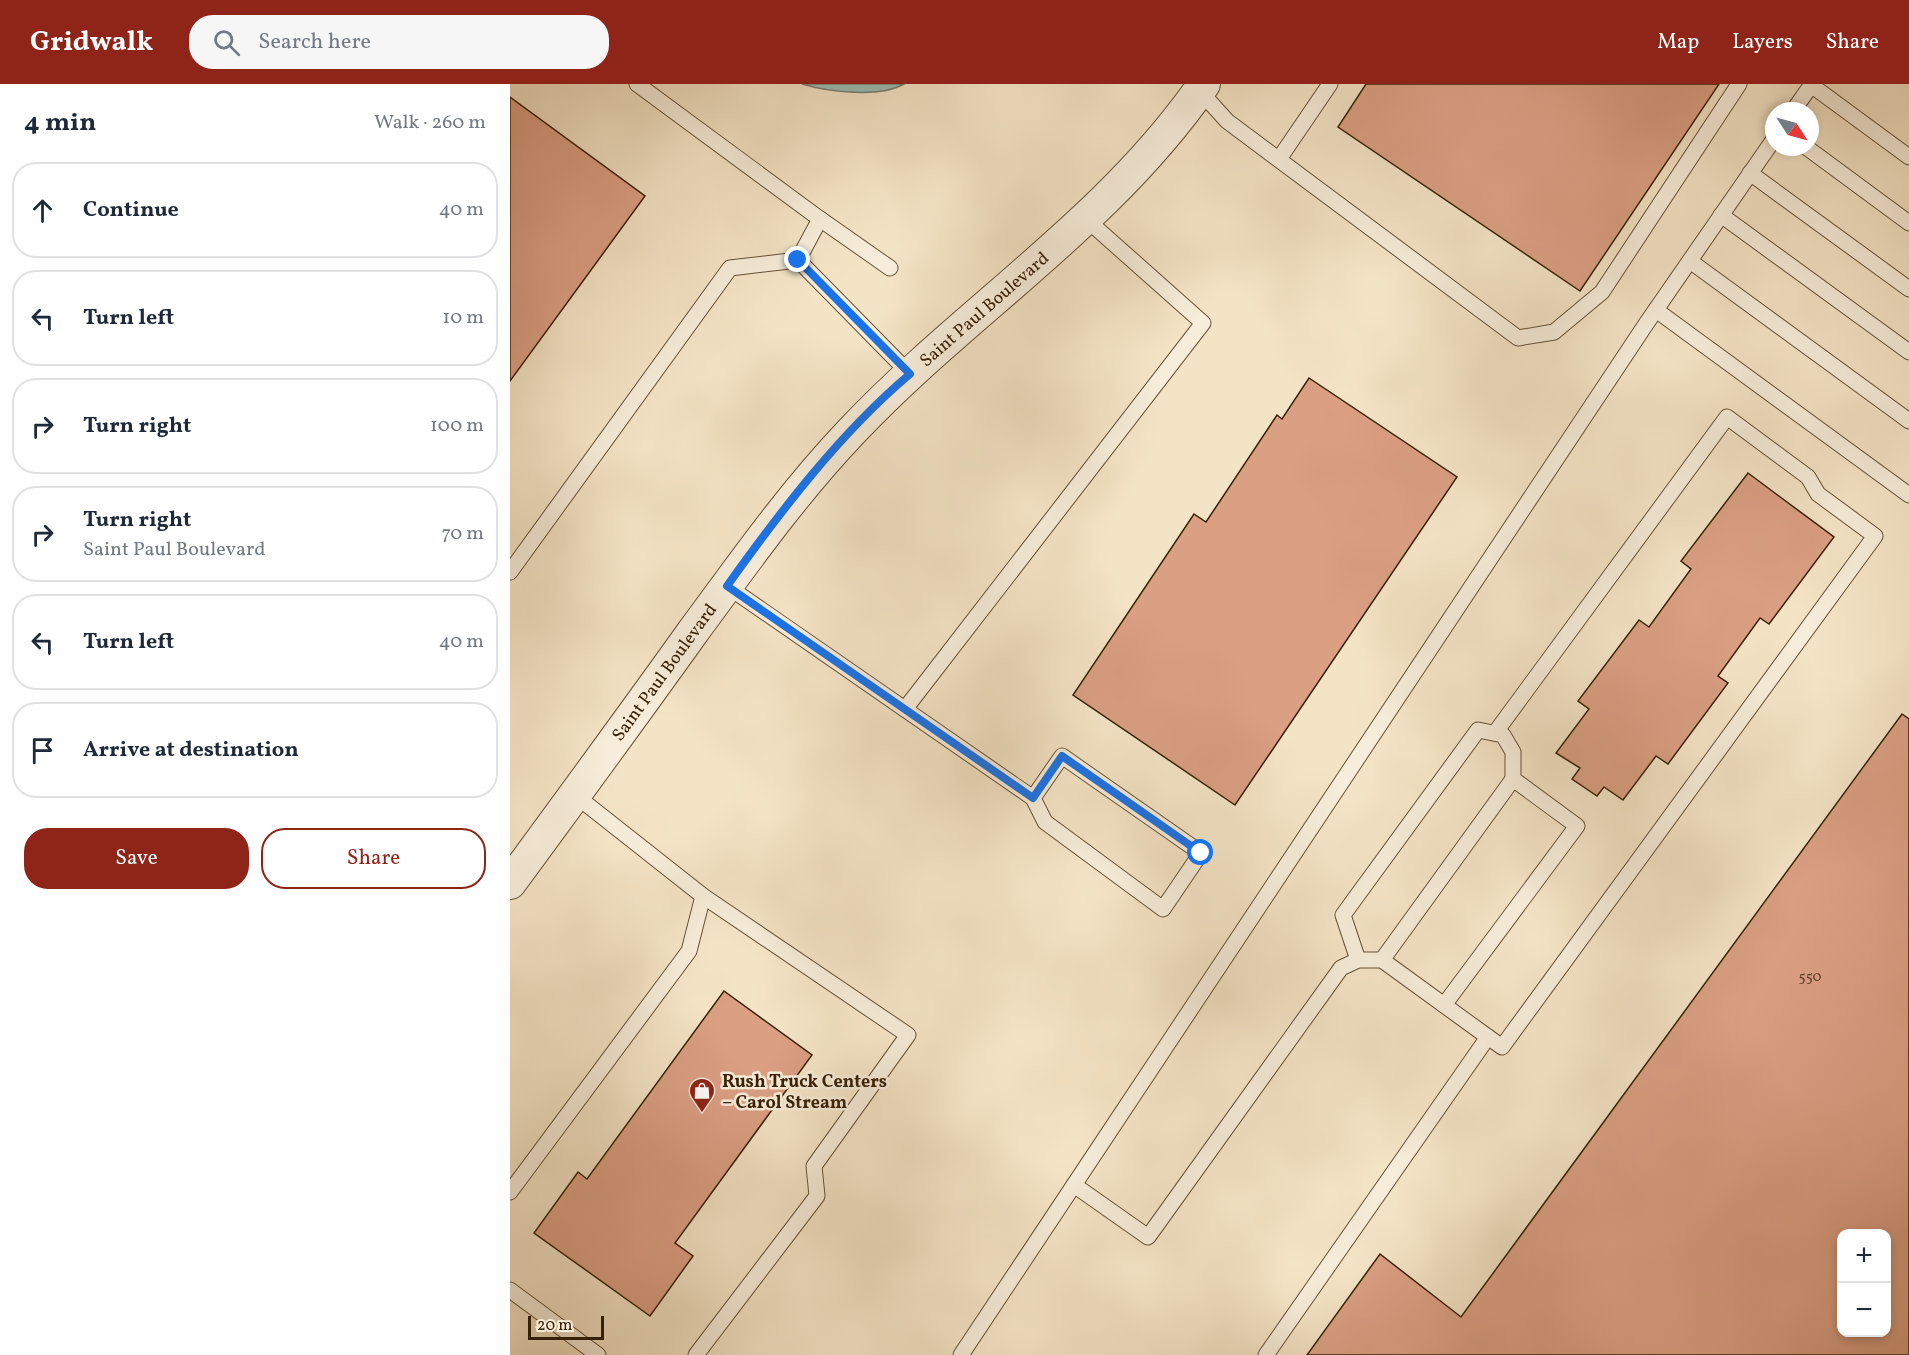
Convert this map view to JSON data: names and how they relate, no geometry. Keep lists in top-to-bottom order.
{
  "streets": {
    "street": ["Saint Paul Boulevard"]
  },
  "places": {
    "shop": ["Rush Truck Centers – Carol Stream"]
  },
  "house_numbers": ["550"],
  "scale_bar": "20 m",
  "north": "bottom right",
  "page": {
    "header": "Gridwalk",
    "search": "Search here",
    "nav": ["Map", "Layers", "Share"],
    "heading": ["4 min", "Walk · 260 m"],
    "list": [
      ["Continue", "40 m"],
      ["Turn left", "10 m"],
      ["Turn right", "100 m"],
      ["Turn right", "Saint Paul Boulevard", "70 m"],
      ["Turn left", "40 m"],
      "Arrive at destination"
    ],
    "buttons": ["Save", "Share"],
    "map_buttons": ["+", "−"],
    "scale": "20 m"
  }
}
